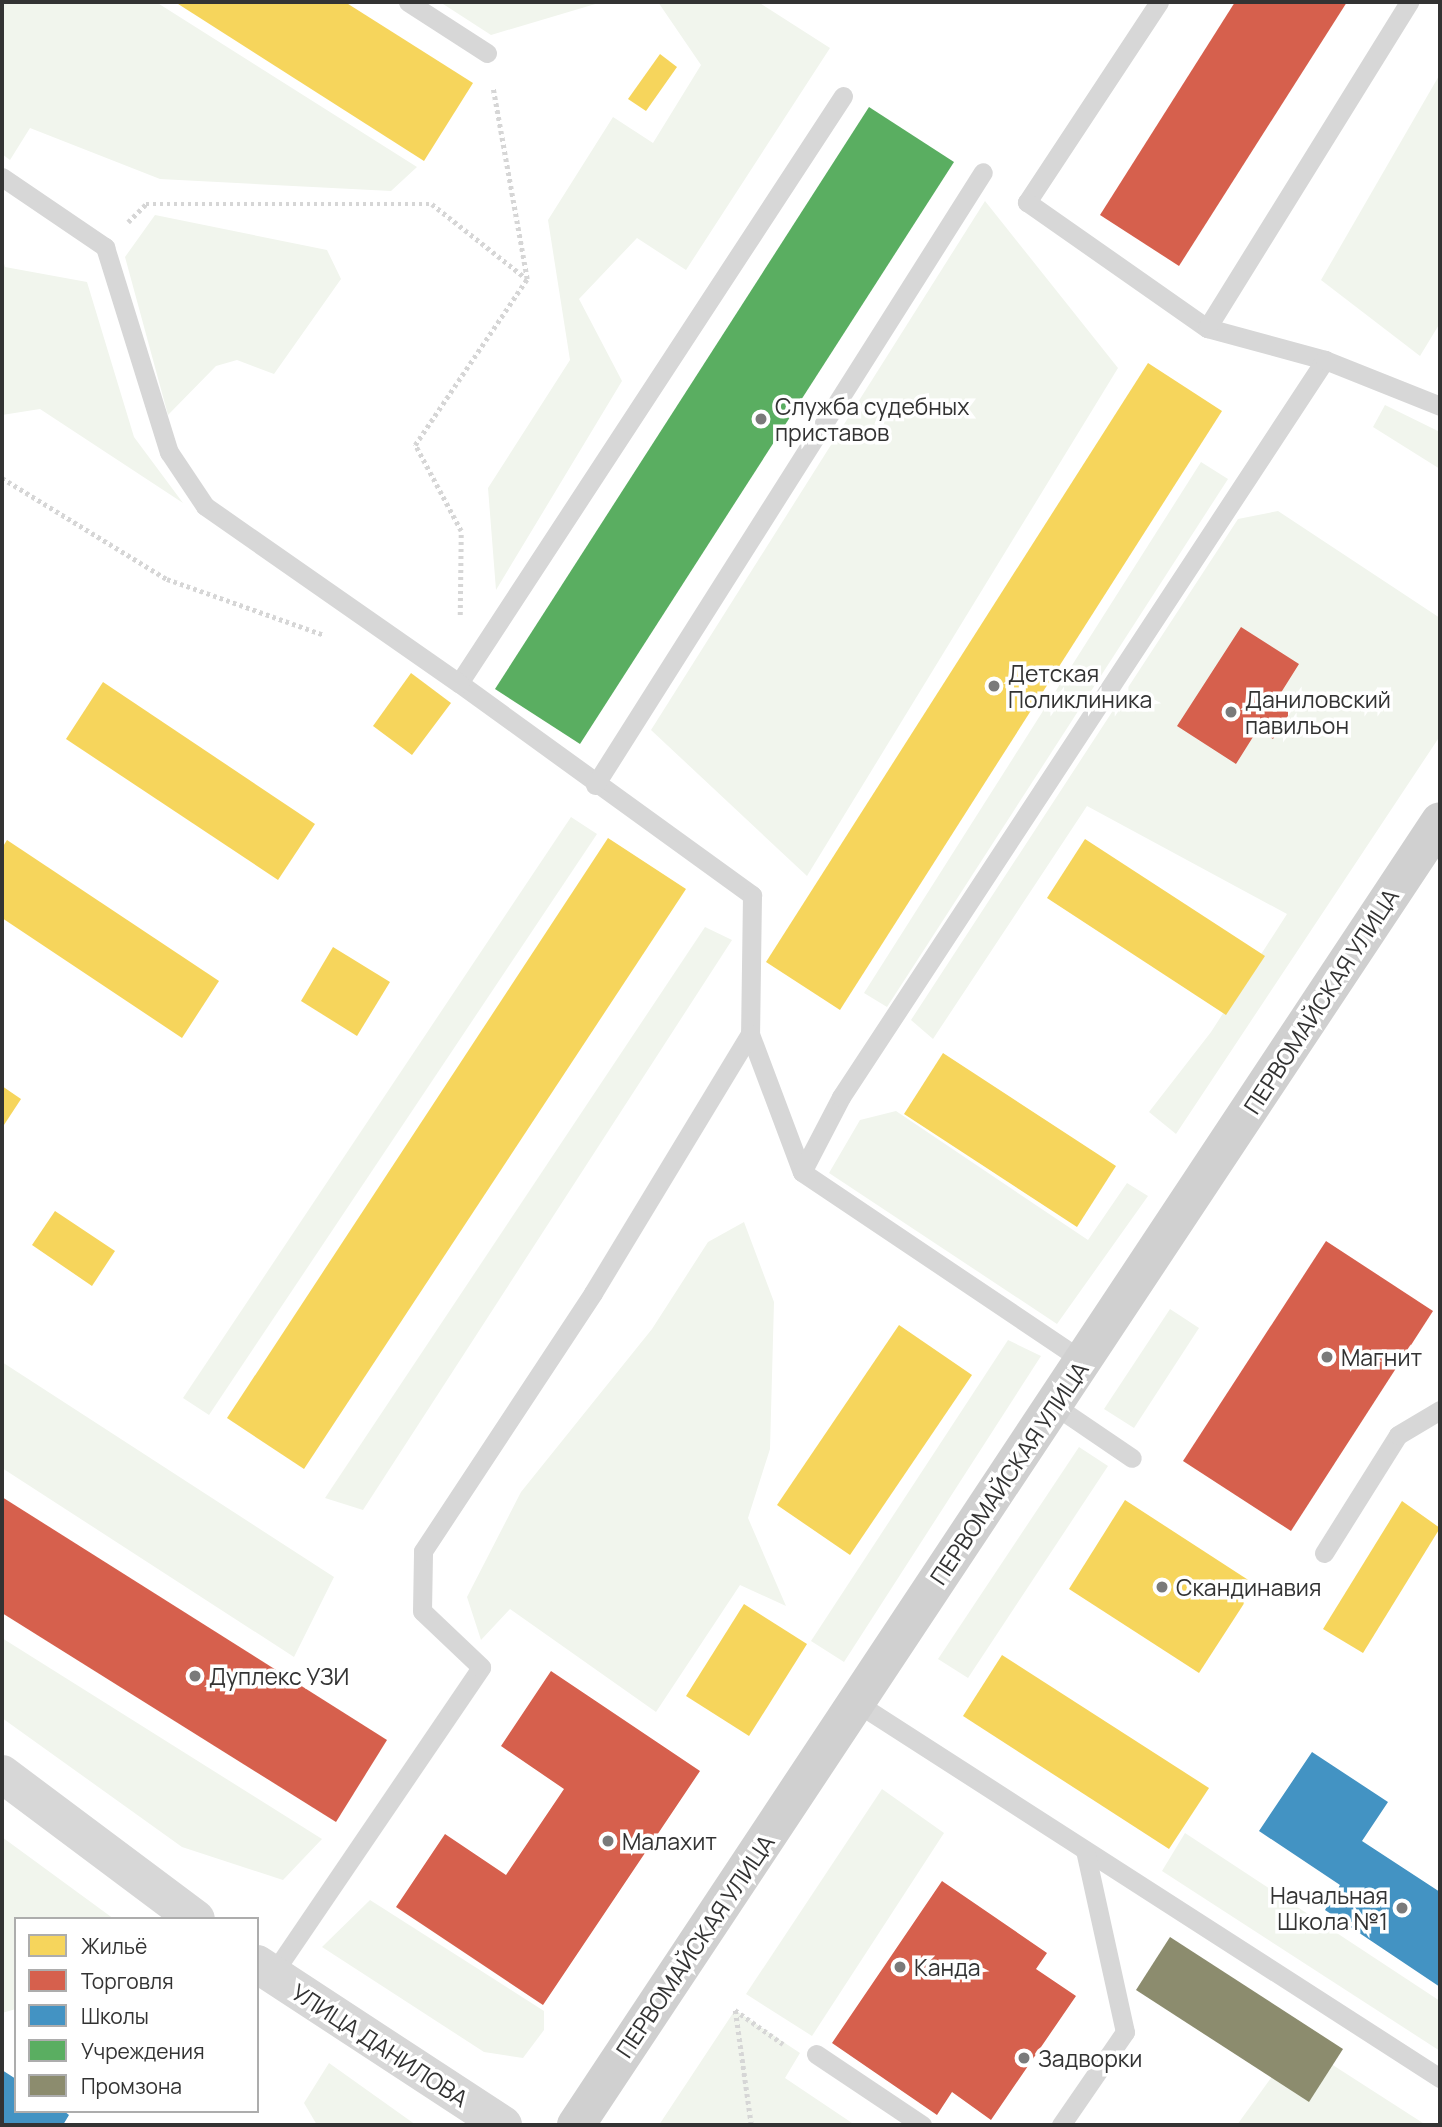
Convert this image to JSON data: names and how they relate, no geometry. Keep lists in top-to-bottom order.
{
  "streets": {
    "main road": ["ПЕРВОМАЙСКАЯ УЛИЦА"],
    "street": ["УЛИЦА ДАНИЛОВА"]
  },
  "places": [
    "Служба судебных приставов",
    "Детская Поликлиника",
    "Даниловский павильон",
    "Магнит",
    "Скандинавия",
    "Дуплекс УЗИ",
    "Малахит",
    "Начальная Школа №1",
    "Канда",
    "Задворки"
  ],
  "legend": [
    "Жильё",
    "Торговля",
    "Школы",
    "Учреждения",
    "Промзона"
  ]
}
